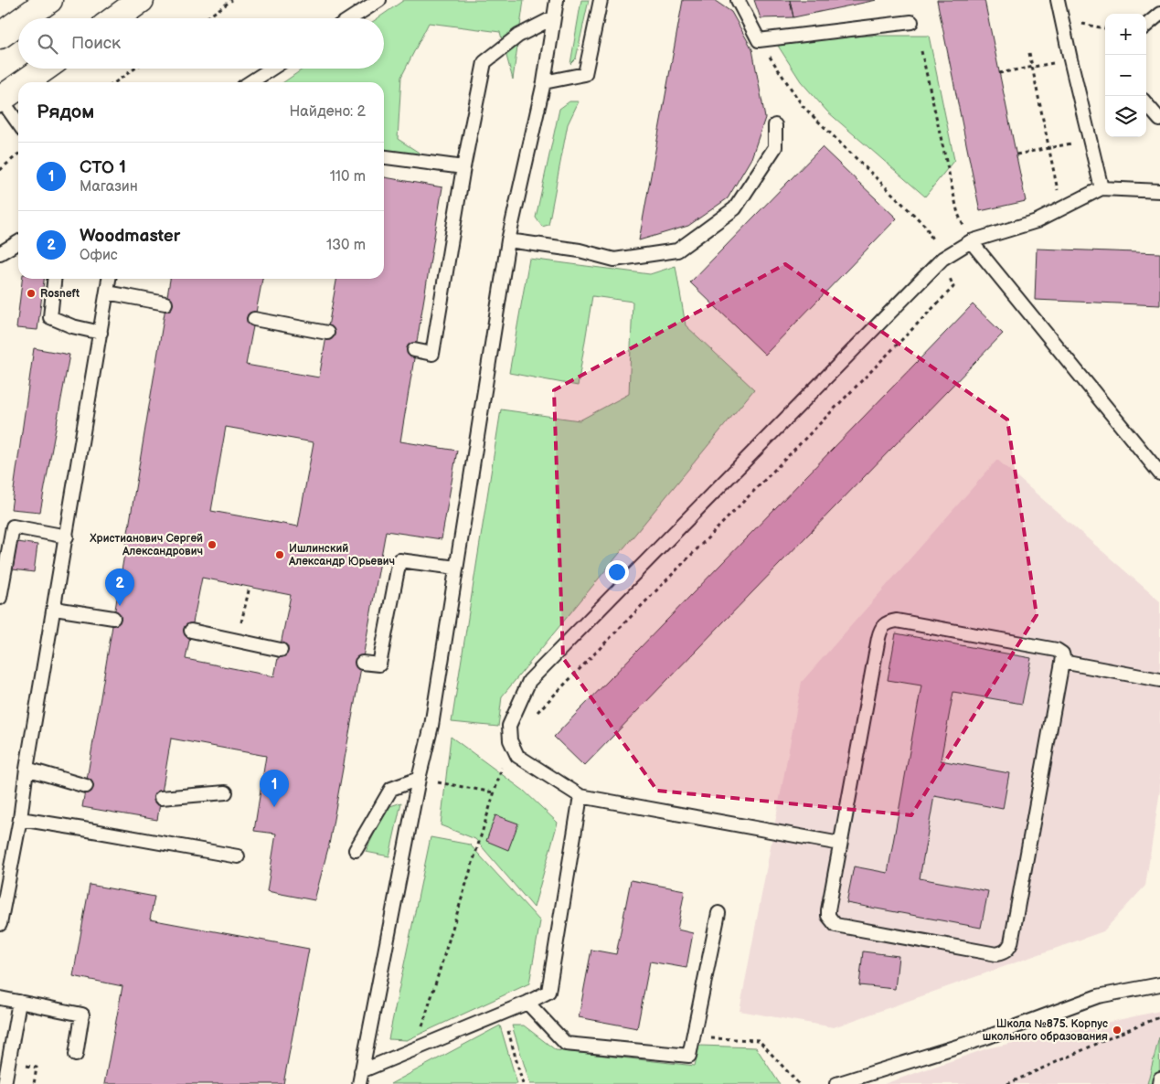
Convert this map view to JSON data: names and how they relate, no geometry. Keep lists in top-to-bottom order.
{
  "places": [
    "Rosneft",
    "Христианович Сергей Александрович",
    "Ишлинский Александр Юрьевич",
    "Школа №875. Корпус школьного образования"
  ],
  "page": {
    "map_buttons": ["+", "−"],
    "search": "Поиск",
    "heading": ["Рядом", "Найдено: 2"],
    "list": [
      {
        "mark": "1",
        "name": "СТО 1",
        "note": "Магазин",
        "value": "110 m"
      },
      {
        "mark": "2",
        "name": "Woodmaster",
        "note": "Офис",
        "value": "130 m"
      }
    ],
    "pins": ["2", "1"]
  }
}
